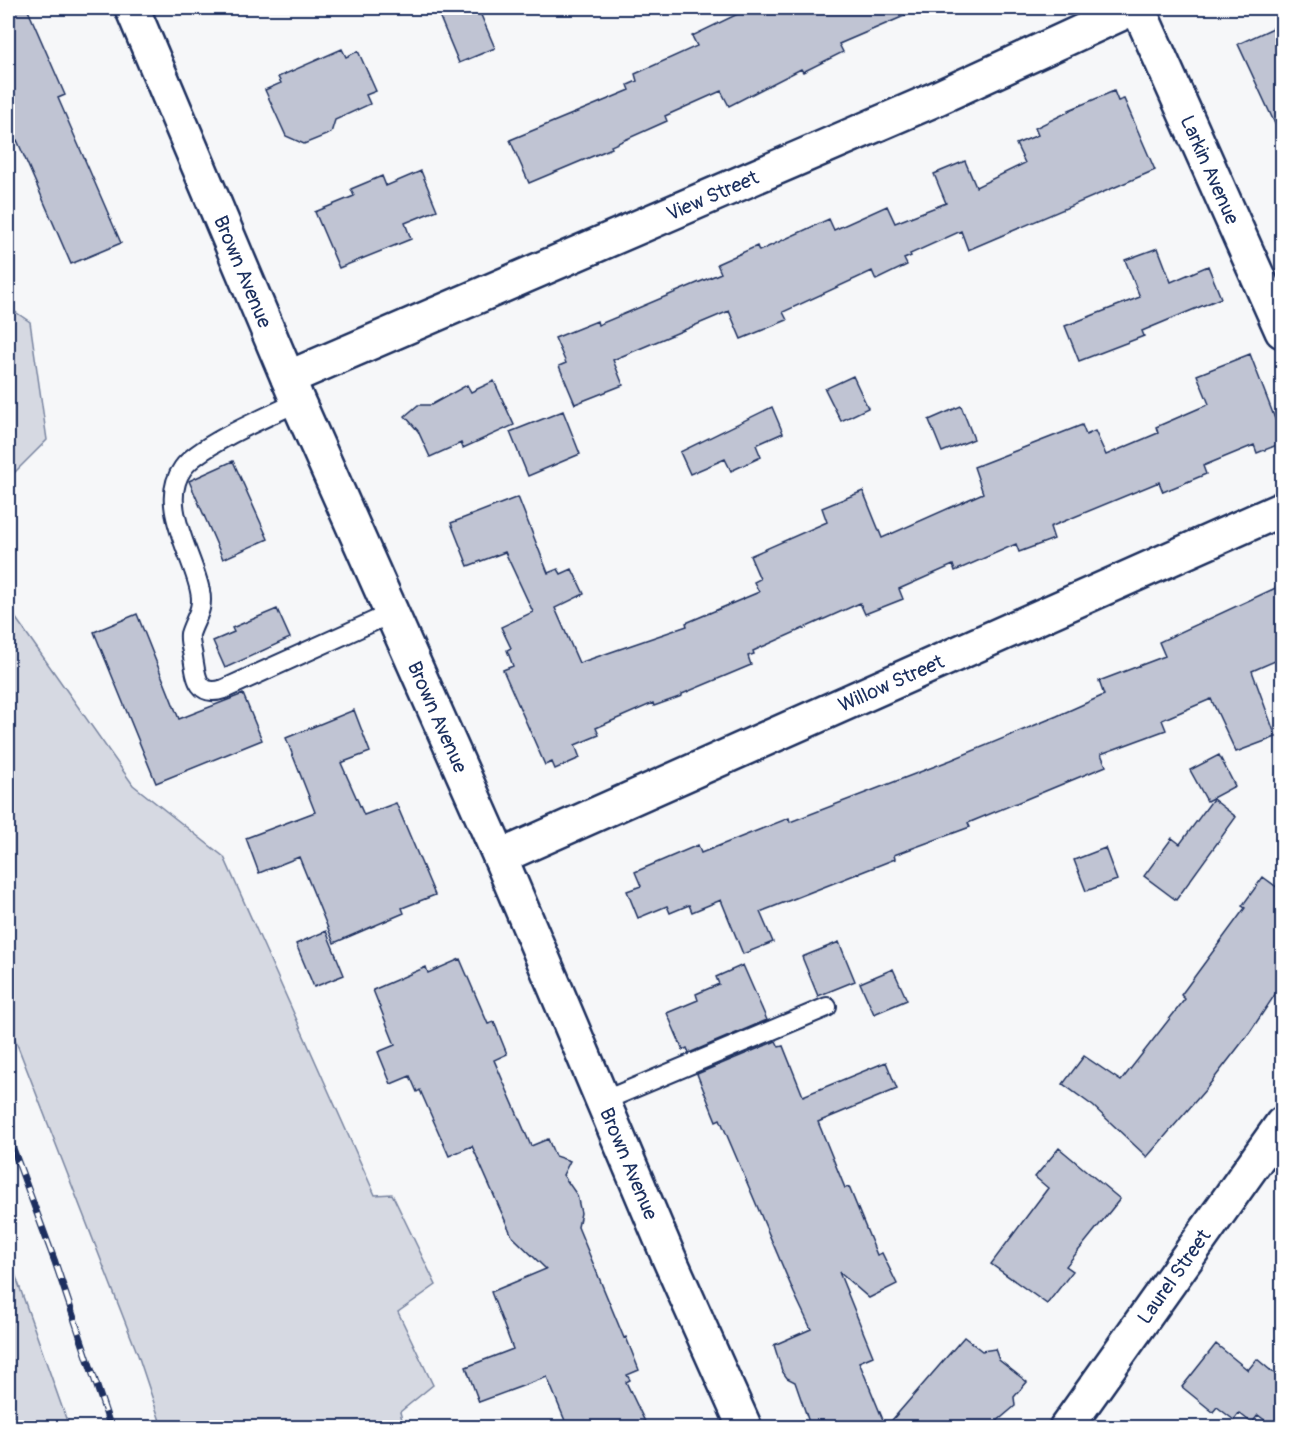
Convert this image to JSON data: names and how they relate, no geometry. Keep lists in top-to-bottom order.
{
  "streets": {
    "street": [
      "Larkin Avenue",
      "View Street",
      "Brown Avenue",
      "Willow Street",
      "Laurel Street"
    ]
  },
  "crossings": [
    ["View Street", "Brown Avenue"],
    ["Brown Avenue", "Willow Street"]
  ]
}
